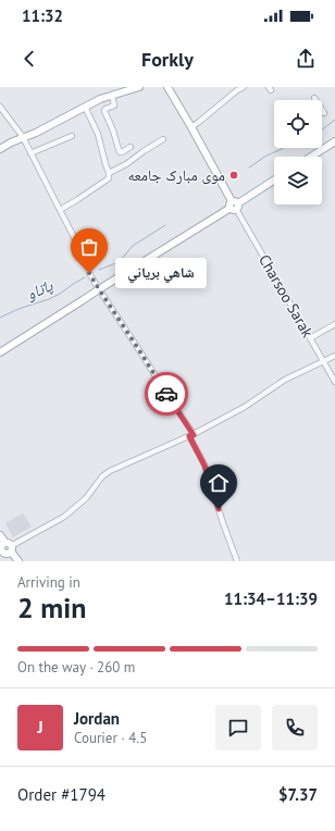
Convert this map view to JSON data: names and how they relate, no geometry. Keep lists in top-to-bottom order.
{
  "streets": {
    "street": ["Charsoo Sarak"]
  },
  "water": ["پاتاو"],
  "places": ["موی مبارک جامعه", "شاهي برياني"],
  "page": {
    "status": "11:32",
    "header": "Forkly",
    "bubble": "شاهي برياني",
    "heading": ["2 min", "Arriving in", "11:34–11:39"],
    "panel": [
      "Jordan",
      "Courier · 4.5",
      "Order #1794",
      "$7.37"
    ],
    "bar": "On the way · 260 m",
    "round": "J"
  }
}
